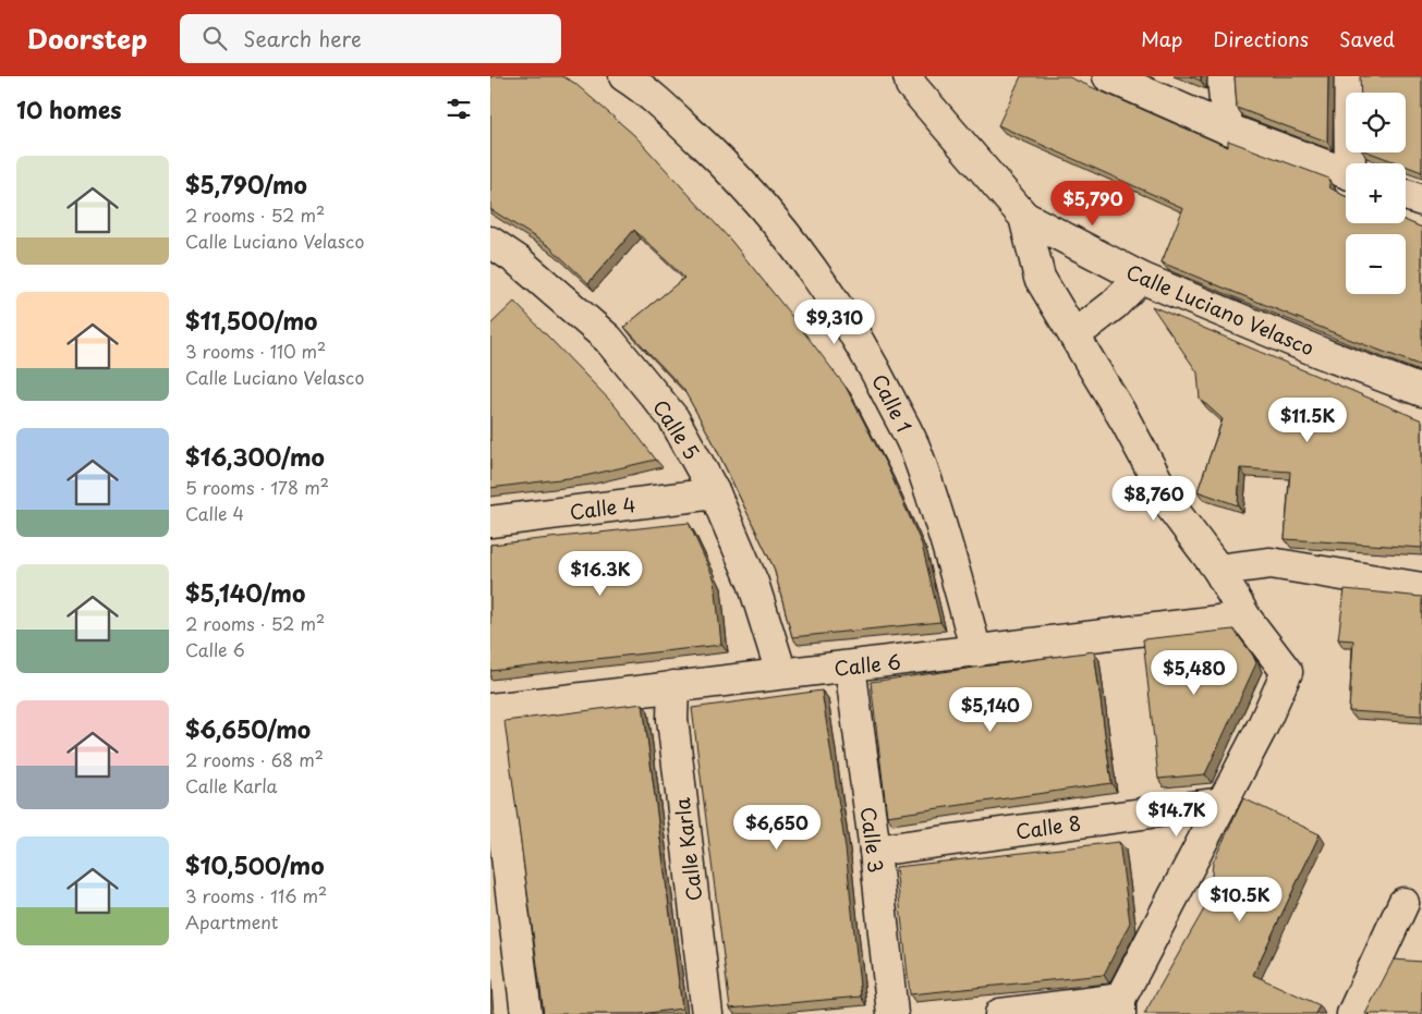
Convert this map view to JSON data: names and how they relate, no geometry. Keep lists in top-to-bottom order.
{
  "streets": {
    "street": [
      "Calle Luciano Velasco",
      "Calle 1",
      "Calle 5",
      "Calle 4",
      "Calle 6",
      "Calle 8",
      "Calle 3",
      "Calle Karla"
    ]
  },
  "crossings": [
    ["Calle 1", "Calle 6"],
    ["Calle 5", "Calle 4"],
    ["Calle 5", "Calle 6"],
    ["Calle 6", "Calle 3"],
    ["Calle 6", "Calle Karla"],
    ["Calle 8", "Calle 3"]
  ],
  "page": {
    "header": "Doorstep",
    "search": "Search here",
    "nav": ["Map", "Directions", "Saved"],
    "heading": "10 homes",
    "map_buttons": ["+", "−"],
    "list": [
      {
        "name": "$5,790/mo",
        "note": "2 rooms · 52 m² · Calle Luciano Velasco"
      },
      {
        "name": "$11,500/mo",
        "note": "3 rooms · 110 m² · Calle Luciano Velasco"
      },
      {
        "name": "$16,300/mo",
        "note": "5 rooms · 178 m² · Calle 4"
      },
      {
        "name": "$5,140/mo",
        "note": "2 rooms · 52 m² · Calle 6"
      },
      {
        "name": "$6,650/mo",
        "note": "2 rooms · 68 m² · Calle Karla"
      },
      {
        "name": "$10,500/mo",
        "note": "3 rooms · 116 m² · Apartment"
      }
    ],
    "price": [
      "$5,790",
      "$9,310",
      "$11.5K",
      "$8,760",
      "$16.3K",
      "$5,480",
      "$5,140",
      "$14.7K",
      "$6,650",
      "$10.5K"
    ]
  }
}
